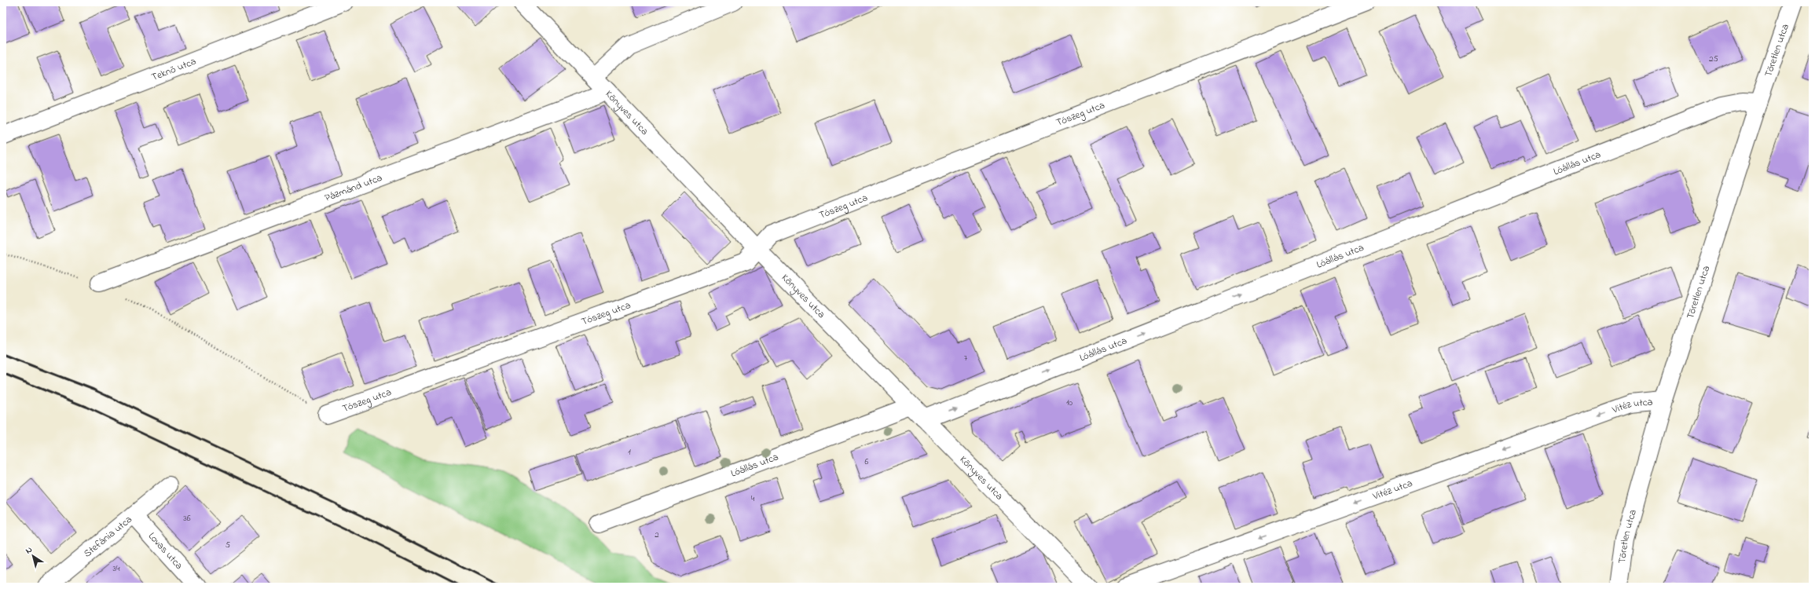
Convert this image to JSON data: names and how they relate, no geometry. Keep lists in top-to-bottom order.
{
  "streets": {
    "street": [
      "Töretlen utca",
      "Teknő utca",
      "Könyves utca",
      "Tószeg utca",
      "Lóállás utca",
      "Pázmánd utca",
      "Vitéz utca",
      "Stefánia utca",
      "Lovas utca"
    ]
  },
  "crossings": [
    ["Töretlen utca", "Lóállás utca"],
    ["Töretlen utca", "Vitéz utca"],
    ["Könyves utca", "Tószeg utca"],
    ["Könyves utca", "Lóállás utca"],
    ["Könyves utca", "Pázmánd utca"],
    ["Stefánia utca", "Lovas utca"]
  ],
  "one_way": ["Lóállás utca", "Vitéz utca"],
  "house_numbers": [
    "25",
    "7",
    "10",
    "1",
    "6",
    "4",
    "36",
    "2",
    "5",
    "34"
  ],
  "north": "top left"
}
